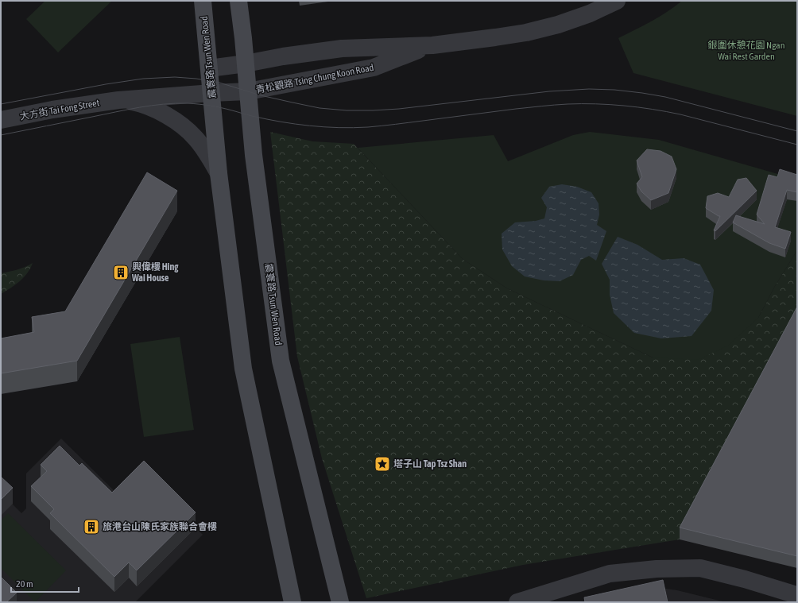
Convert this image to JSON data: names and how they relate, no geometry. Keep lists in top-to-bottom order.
{
  "streets": {
    "main road": ["震寰路 Tsun Wen Road"],
    "street": ["青松觀路 Tsing Chung Koon Road", "大方街 Tai Fong Street"]
  },
  "crossings": [
    ["震寰路 Tsun Wen Road", "青松觀路 Tsing Chung Koon Road"],
    ["震寰路 Tsun Wen Road", "大方街 Tai Fong Street"],
    ["青松觀路 Tsing Chung Koon Road", "大方街 Tai Fong Street"]
  ],
  "parks": ["銀圍休憩花園 Ngan Wai Rest Garden"],
  "places": {
    "building": ["興偉樓 Hing Wai House", "旅港台山陳氏家族聯合會樓"],
    "place": ["塔子山 Tap Tsz Shan"]
  },
  "scale_bar": "20 m"
}
